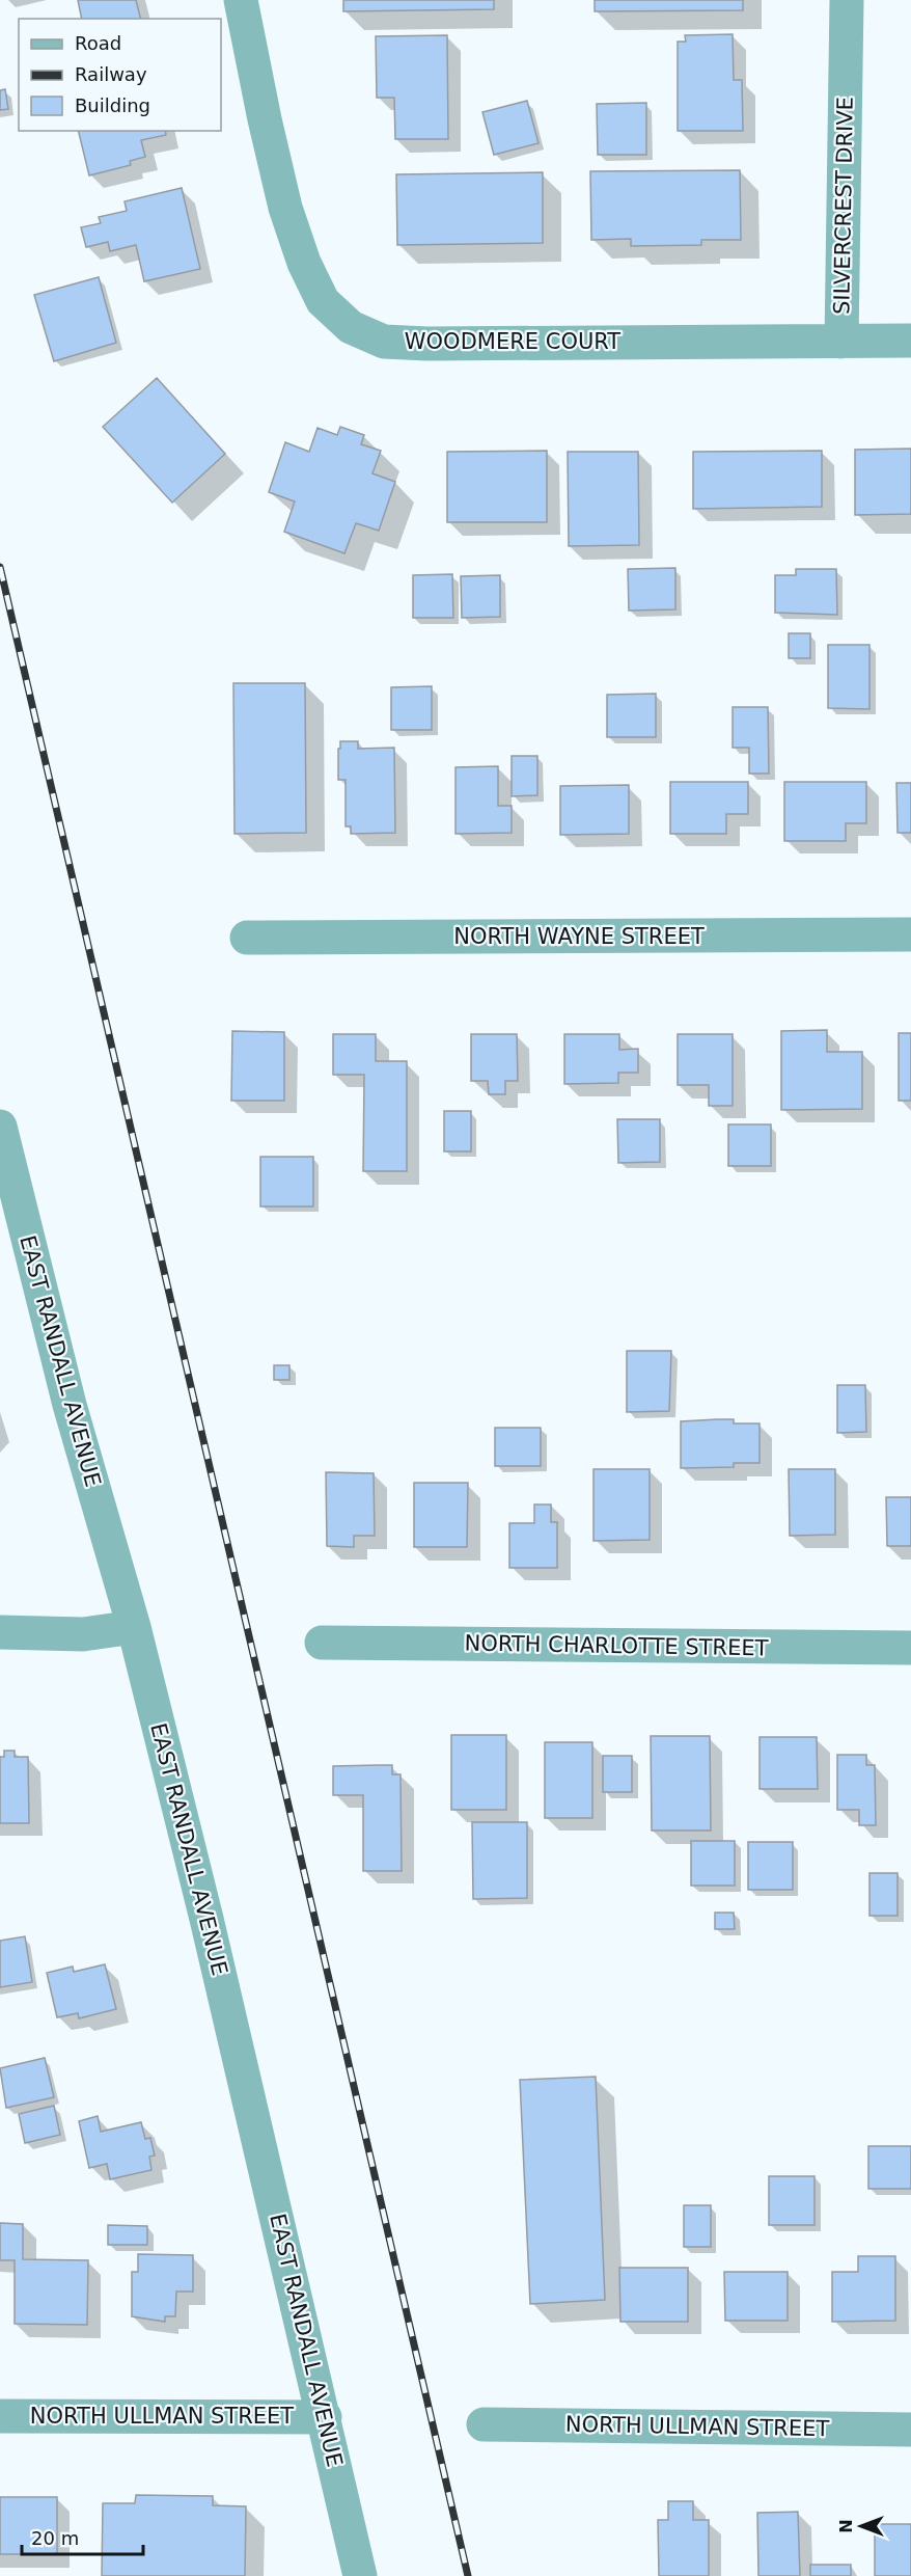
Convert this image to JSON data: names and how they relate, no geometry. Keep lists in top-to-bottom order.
{
  "streets": {
    "street": [
      "SILVERCREST DRIVE",
      "WOODMERE COURT",
      "NORTH WAYNE STREET",
      "EAST RANDALL AVENUE",
      "NORTH CHARLOTTE STREET",
      "NORTH ULLMAN STREET"
    ]
  },
  "crossings": [
    ["SILVERCREST DRIVE", "WOODMERE COURT"],
    ["EAST RANDALL AVENUE", "NORTH ULLMAN STREET"]
  ],
  "legend": ["Road", "Railway", "Building"],
  "scale_bar": "20 m",
  "north": "left"
}
